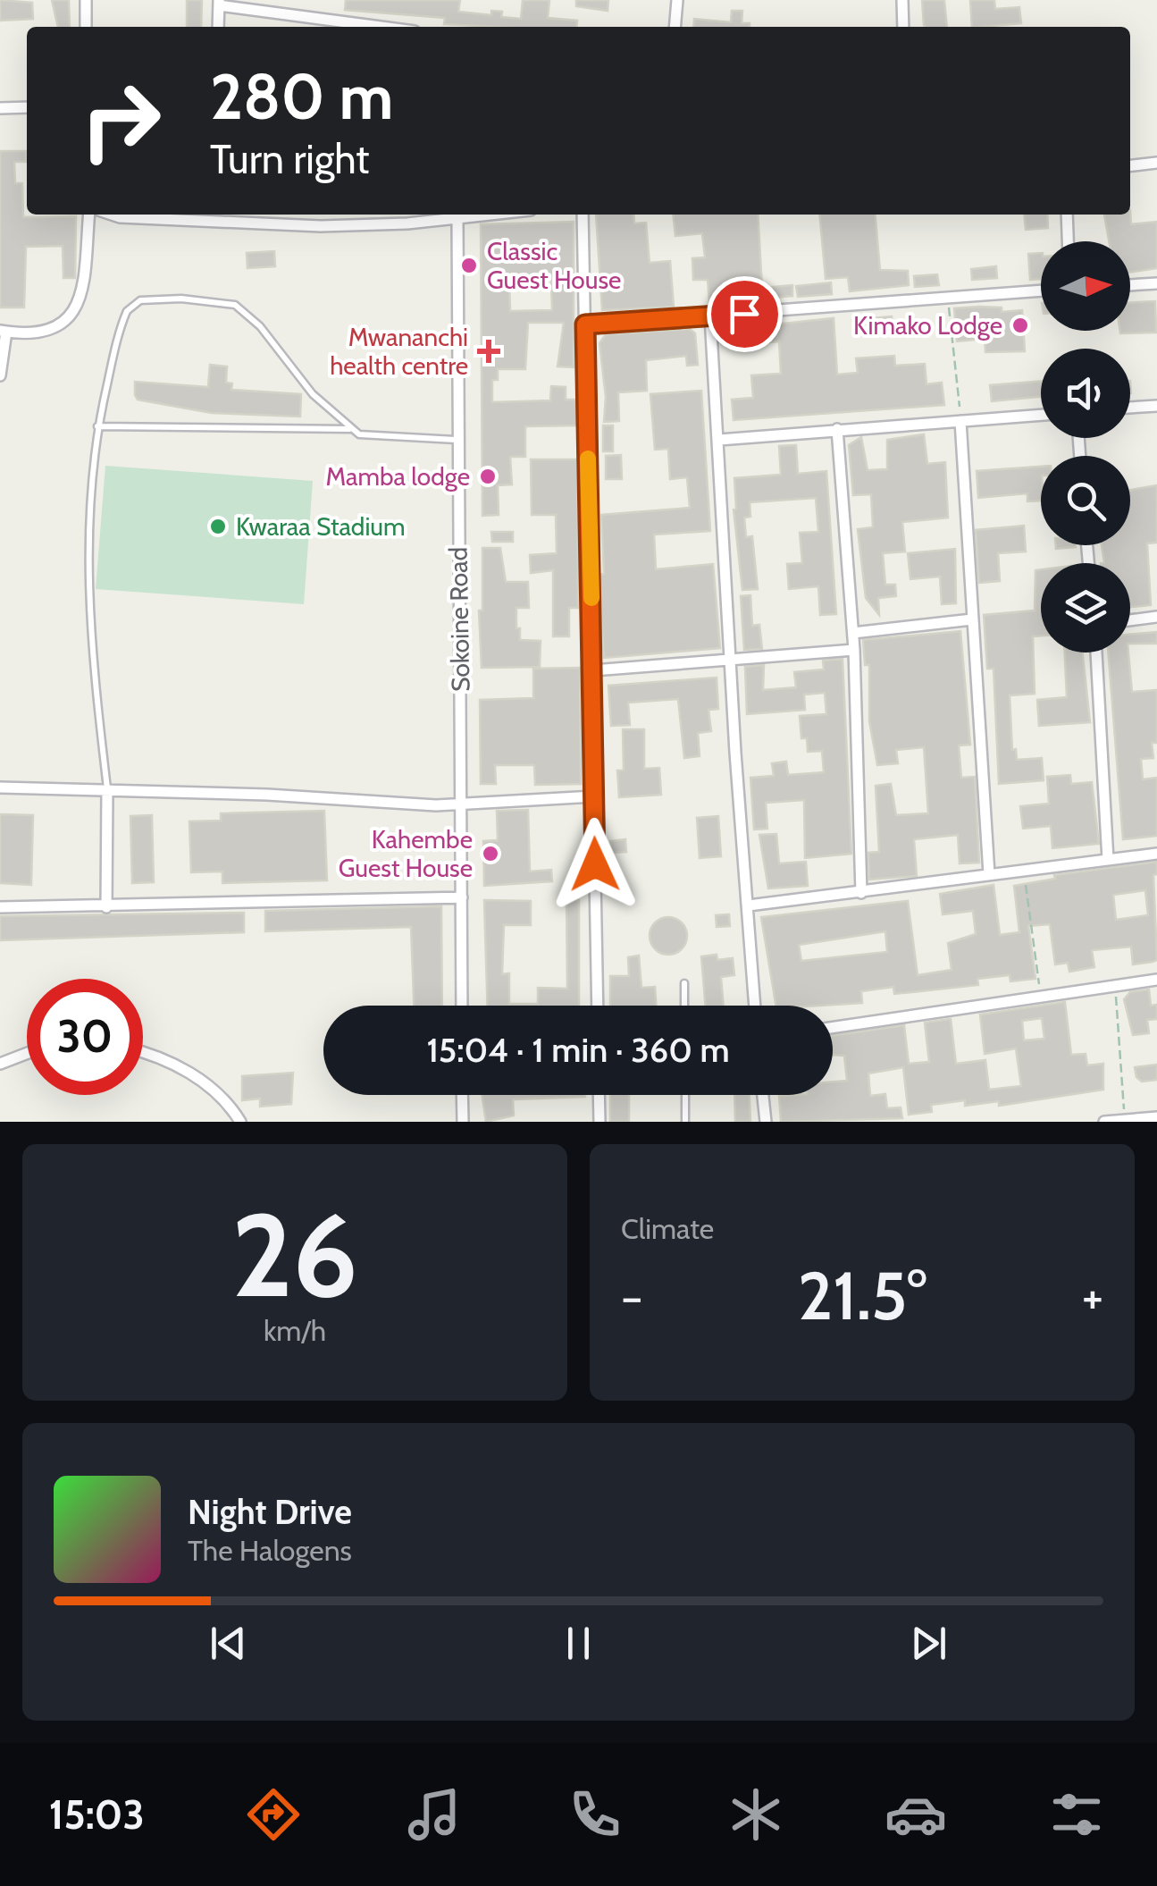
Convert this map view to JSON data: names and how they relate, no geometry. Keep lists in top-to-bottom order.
{
  "streets": {
    "street": ["Sokoine Road"]
  },
  "places": {
    "other": [
      "Classic Guest House",
      "Kimako Lodge",
      "Mamba lodge",
      "Kwaraa Stadium",
      "Kahembe Guest House"
    ],
    "health": ["Mwananchi health centre"]
  },
  "north": "right",
  "page": {
    "turn": ["280 m", "Turn right"],
    "limit": "30",
    "trip": "15:04 · 1 min · 360 m",
    "tile": [
      ["26", "km/h"],
      "Climate"
    ],
    "heat": ["−", "21.5°", "+"],
    "song": ["Night Drive", "The Halogens"],
    "tabs": "15:03"
  }
}
